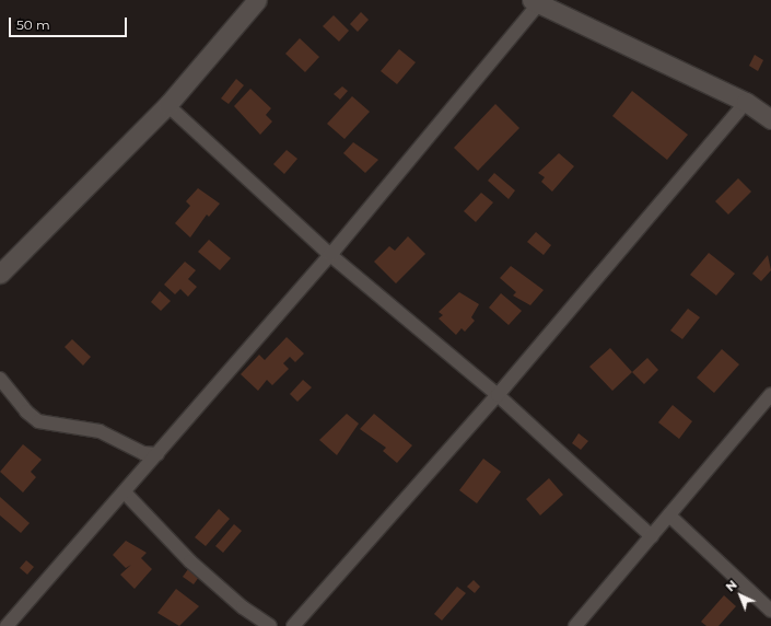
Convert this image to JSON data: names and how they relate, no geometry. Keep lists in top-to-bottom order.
{
  "scale_bar": "50 m",
  "north": "top left"
}
